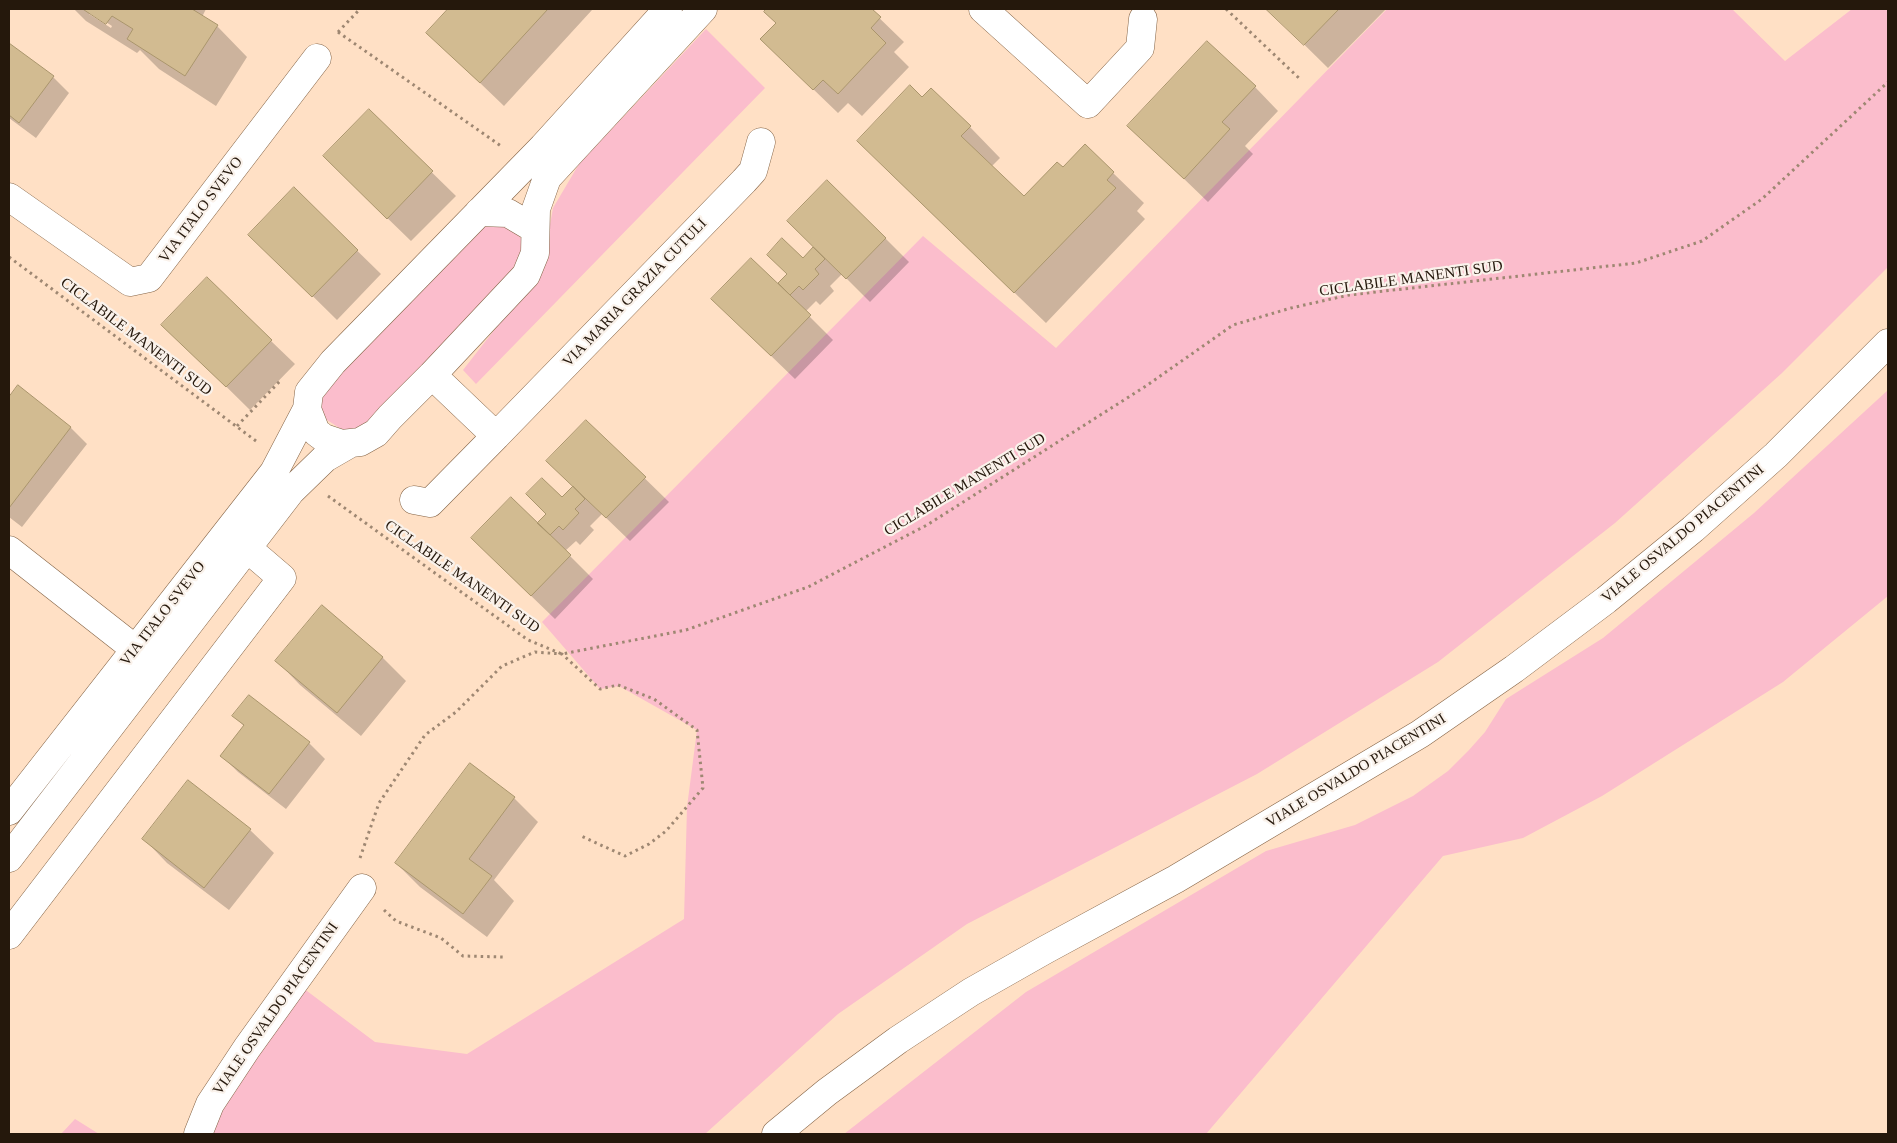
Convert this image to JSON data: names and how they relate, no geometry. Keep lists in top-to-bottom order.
{
  "streets": {
    "street": ["VIA ITALO SVEVO", "VIA MARIA GRAZIA CUTULI", "VIALE OSVALDO PIACENTINI"],
    "path": ["CICLABILE MANENTI SUD"]
  },
  "crossings": [
    ["VIA ITALO SVEVO", "CICLABILE MANENTI SUD"]
  ]
}
